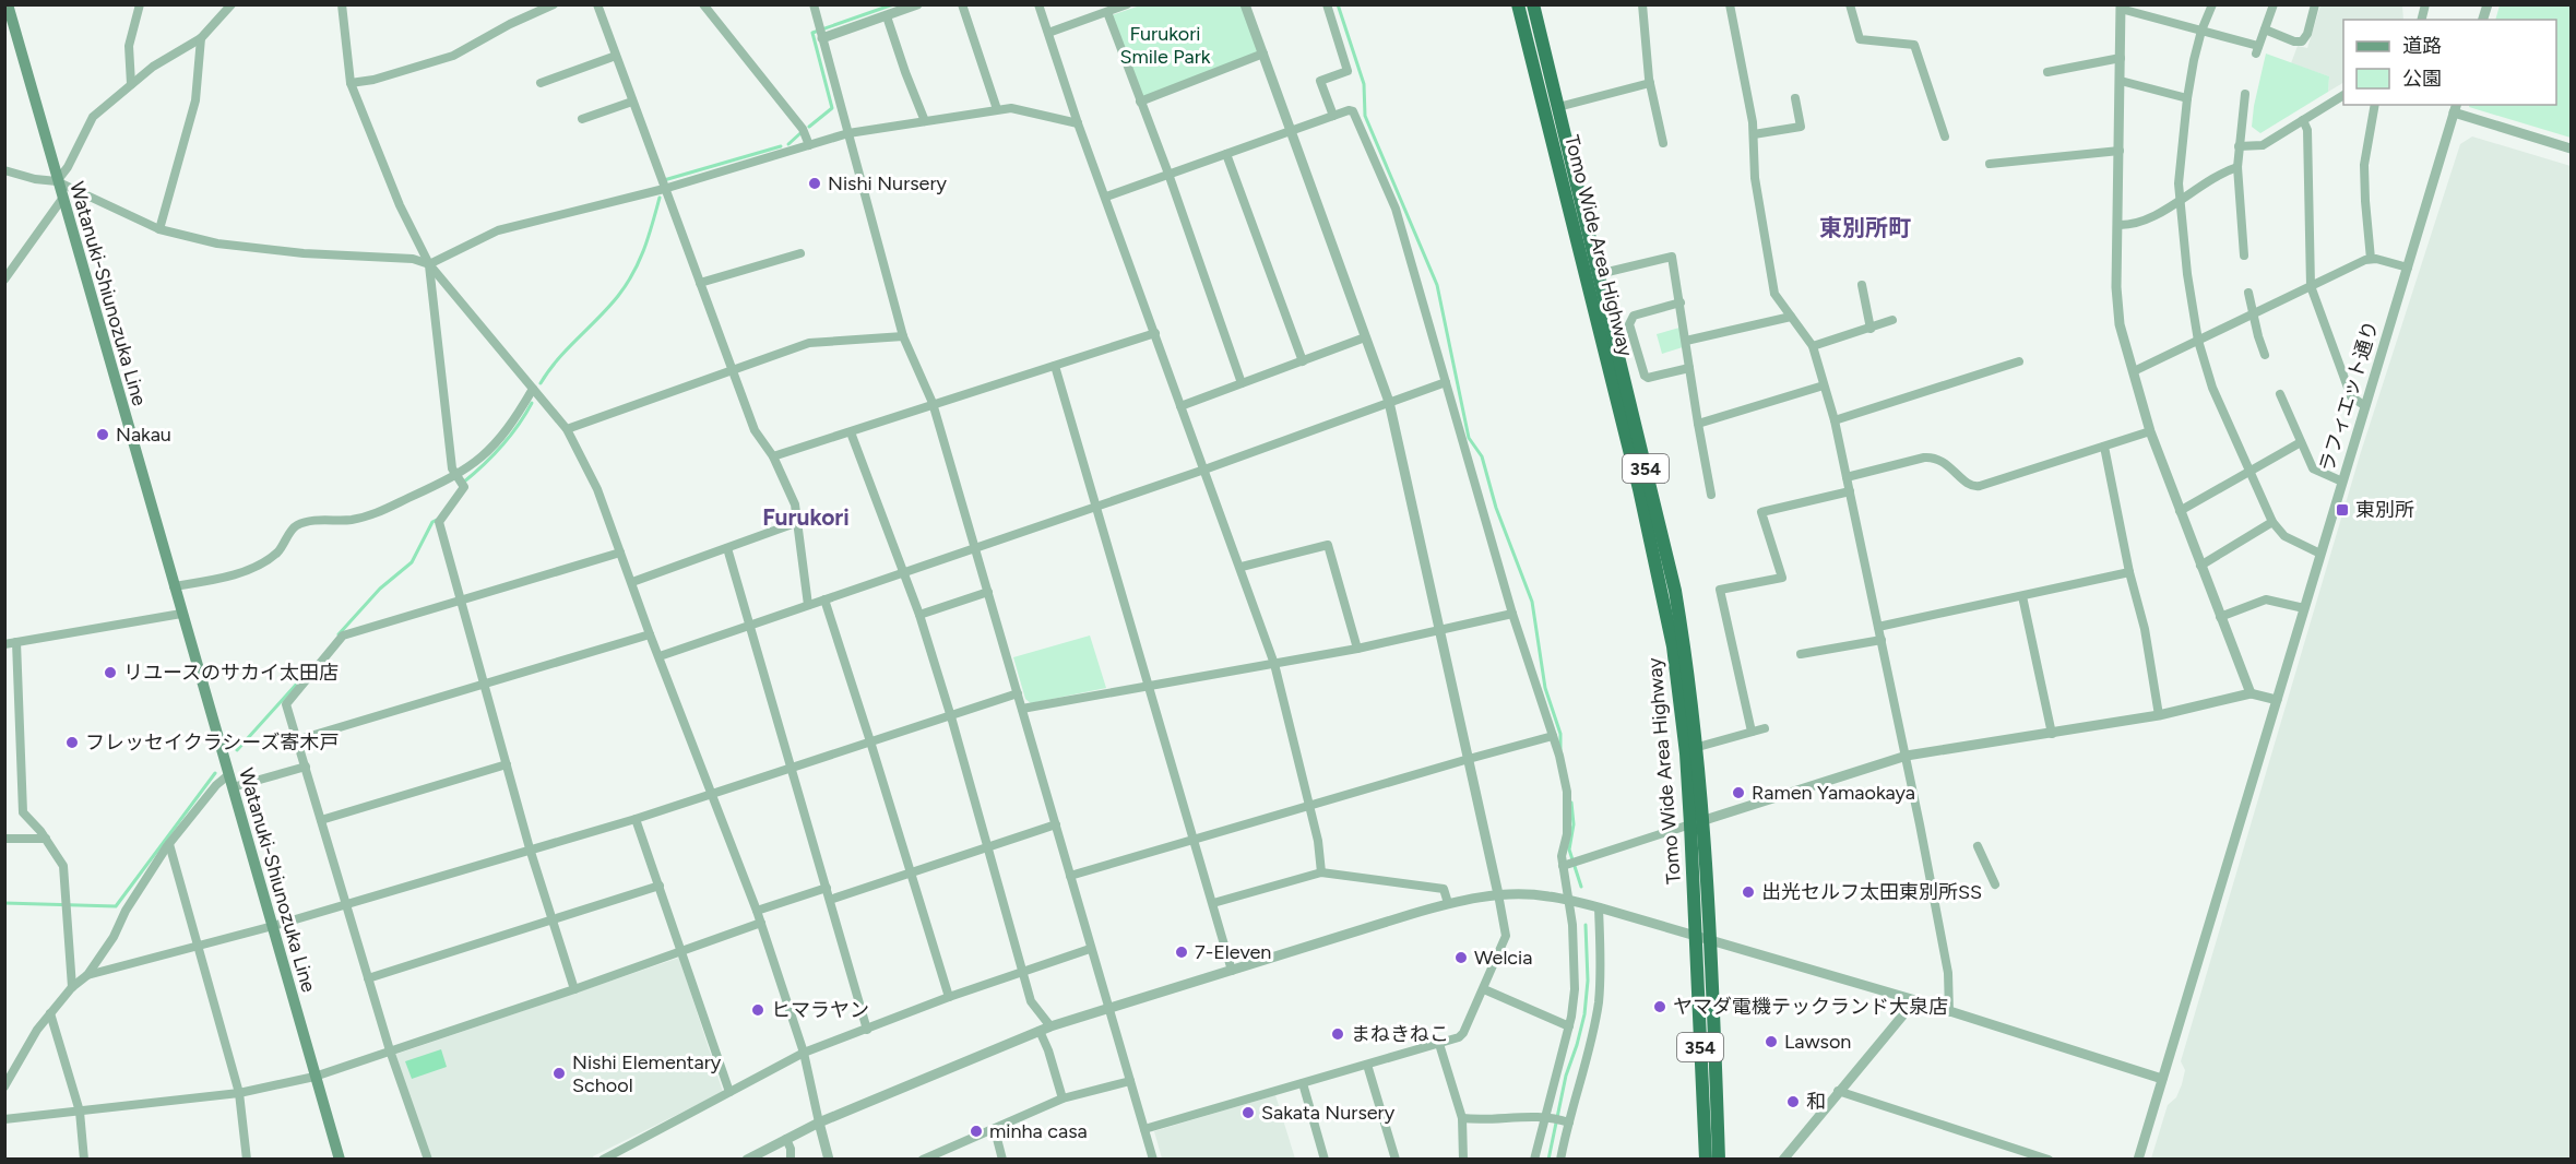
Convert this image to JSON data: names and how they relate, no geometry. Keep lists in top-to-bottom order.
{
  "streets": {
    "highway": ["Tomo Wide Area Highway", "354"],
    "main road": ["Watanuki-Shiunozuka Line"],
    "street": ["ラフィエット通り"]
  },
  "districts": ["東別所町", "Furukori"],
  "parks": ["Furukori Smile Park"],
  "places": {
    "other": [
      "Nishi Nursery",
      "Nakau",
      "リユースのサカイ太田店",
      "フレッセイクラシーズ寄木戸",
      "Ramen Yamaokaya",
      "出光セルフ太田東別所SS",
      "7-Eleven",
      "Welcia",
      "ヤマダ電機テックランド大泉店",
      "ヒマラヤン",
      "まねきねこ",
      "Lawson",
      "Nishi Elementary School",
      "和",
      "Sakata Nursery",
      "minha casa"
    ],
    "transit": ["東別所"]
  },
  "legend": ["道路", "公園"]
}
